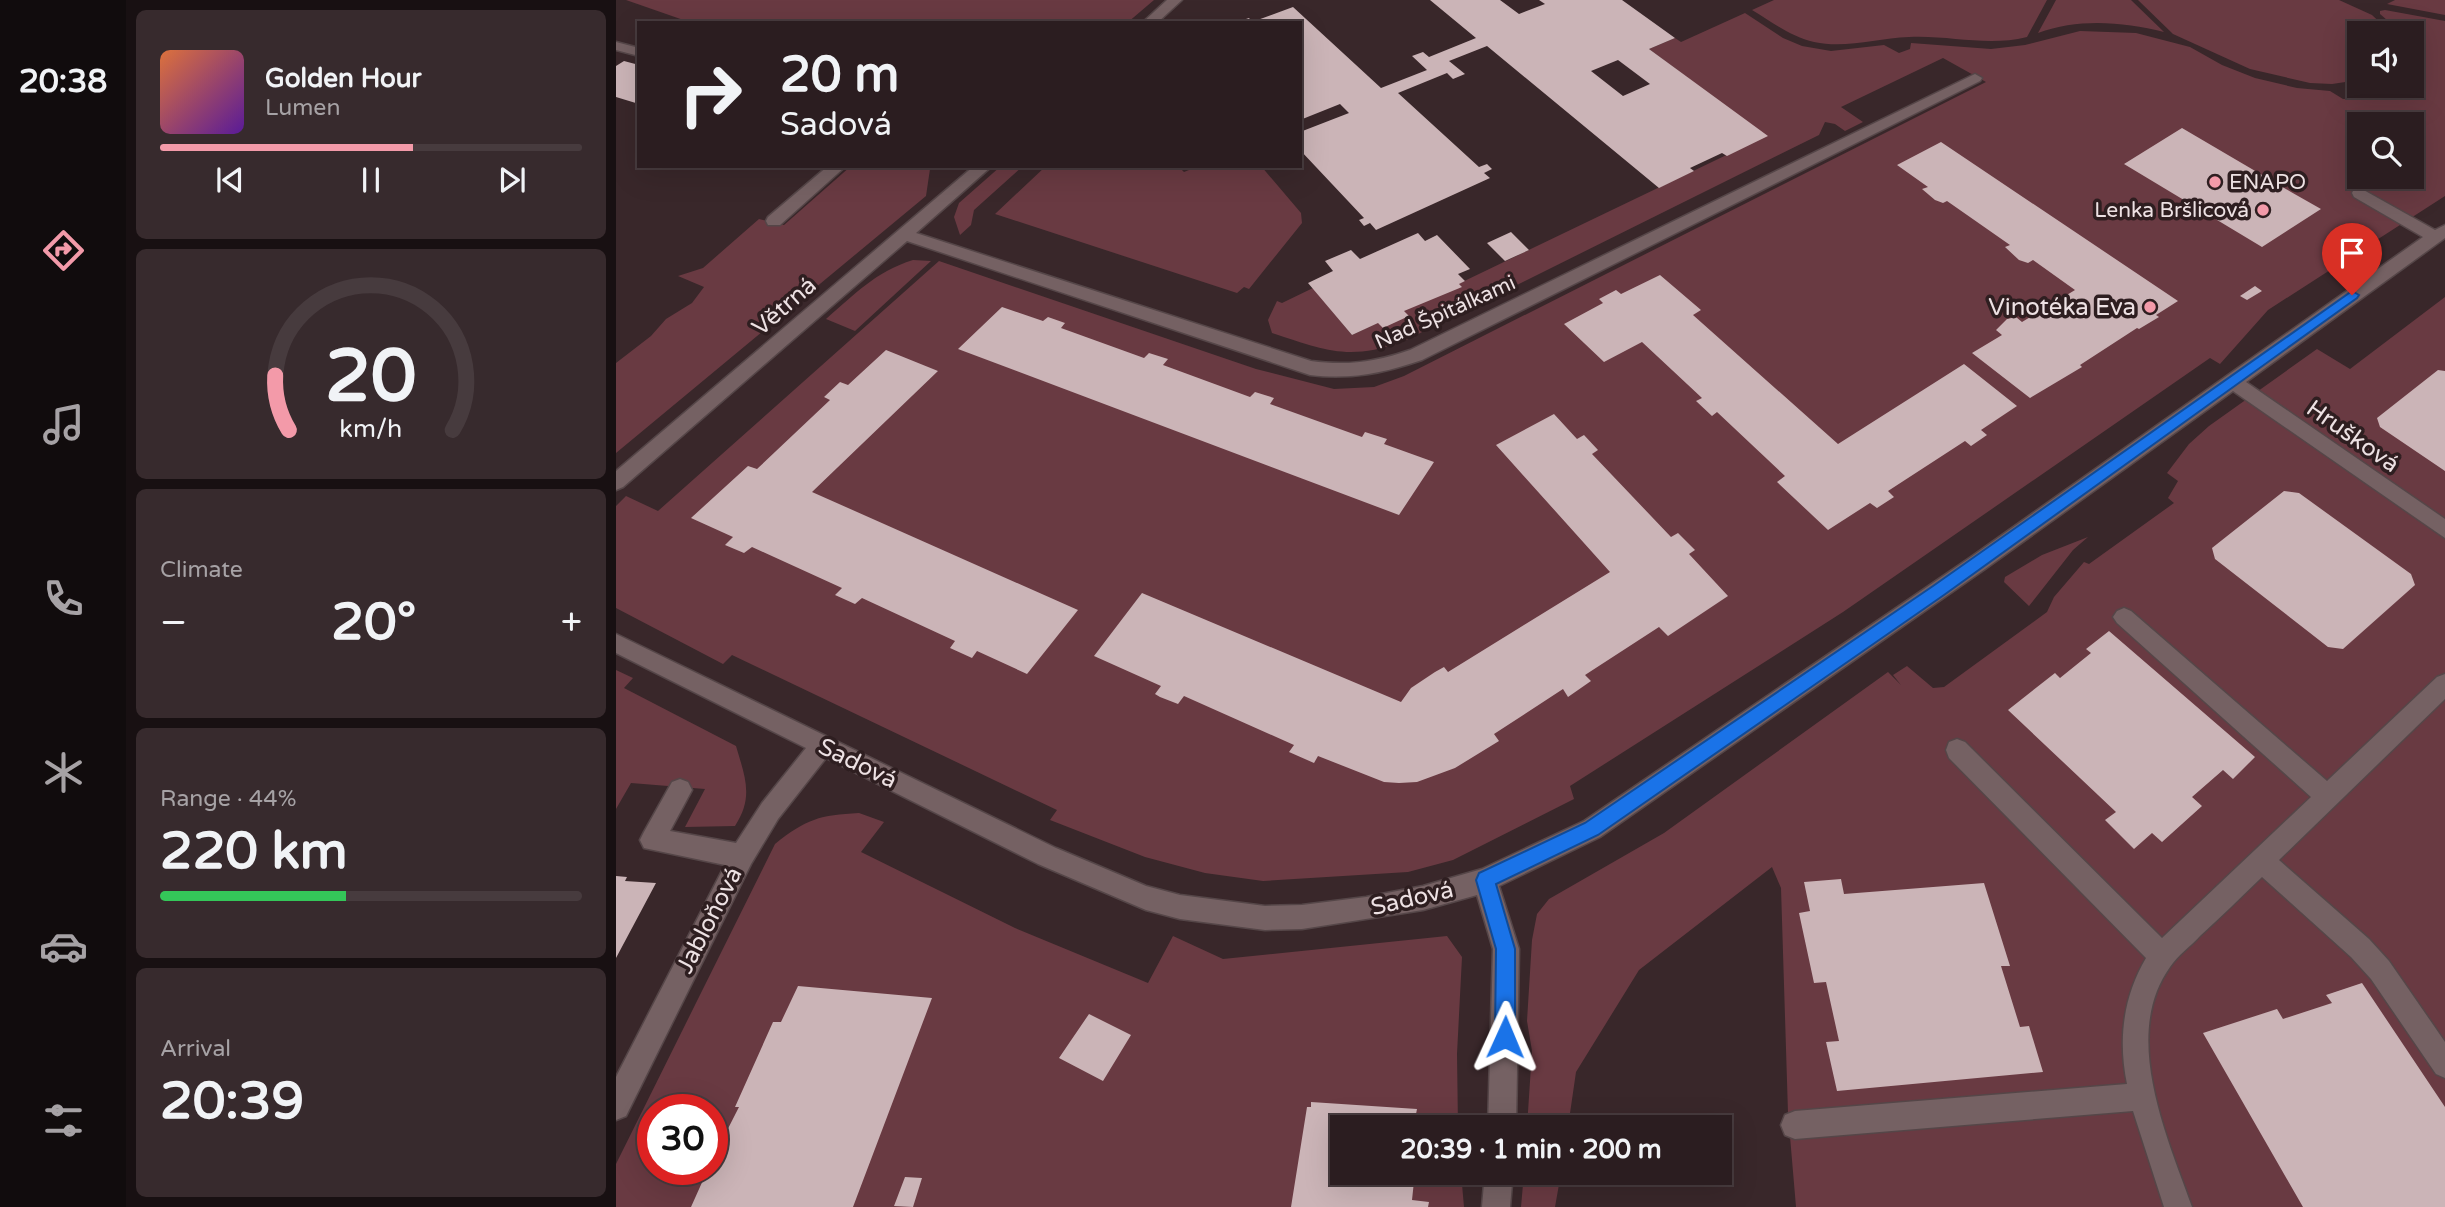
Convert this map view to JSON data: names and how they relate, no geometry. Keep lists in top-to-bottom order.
{
  "streets": {
    "street": [
      "Větrná",
      "Nad Špitálkami",
      "Hrušková",
      "Sadová",
      "Jabloňová"
    ]
  },
  "crossings": [
    ["Větrná", "Nad Špitálkami"],
    ["Hrušková", "Sadová"],
    ["Sadová", "Jabloňová"]
  ],
  "places": ["ENAPO", "Lenka Bršlicová", "Vinotéka Eva"],
  "page": {
    "tabs": "20:38",
    "turn": ["20 m", "Sadová"],
    "song": ["Golden Hour", "Lumen"],
    "tile": [
      "Climate",
      ["Range · 44%", "220 km"],
      ["Arrival", "20:39"]
    ],
    "heat": ["−", "20°", "+"],
    "limit": "30",
    "trip": "20:39 · 1 min · 200 m",
    "gauge": ["20", "km/h"]
  }
}
